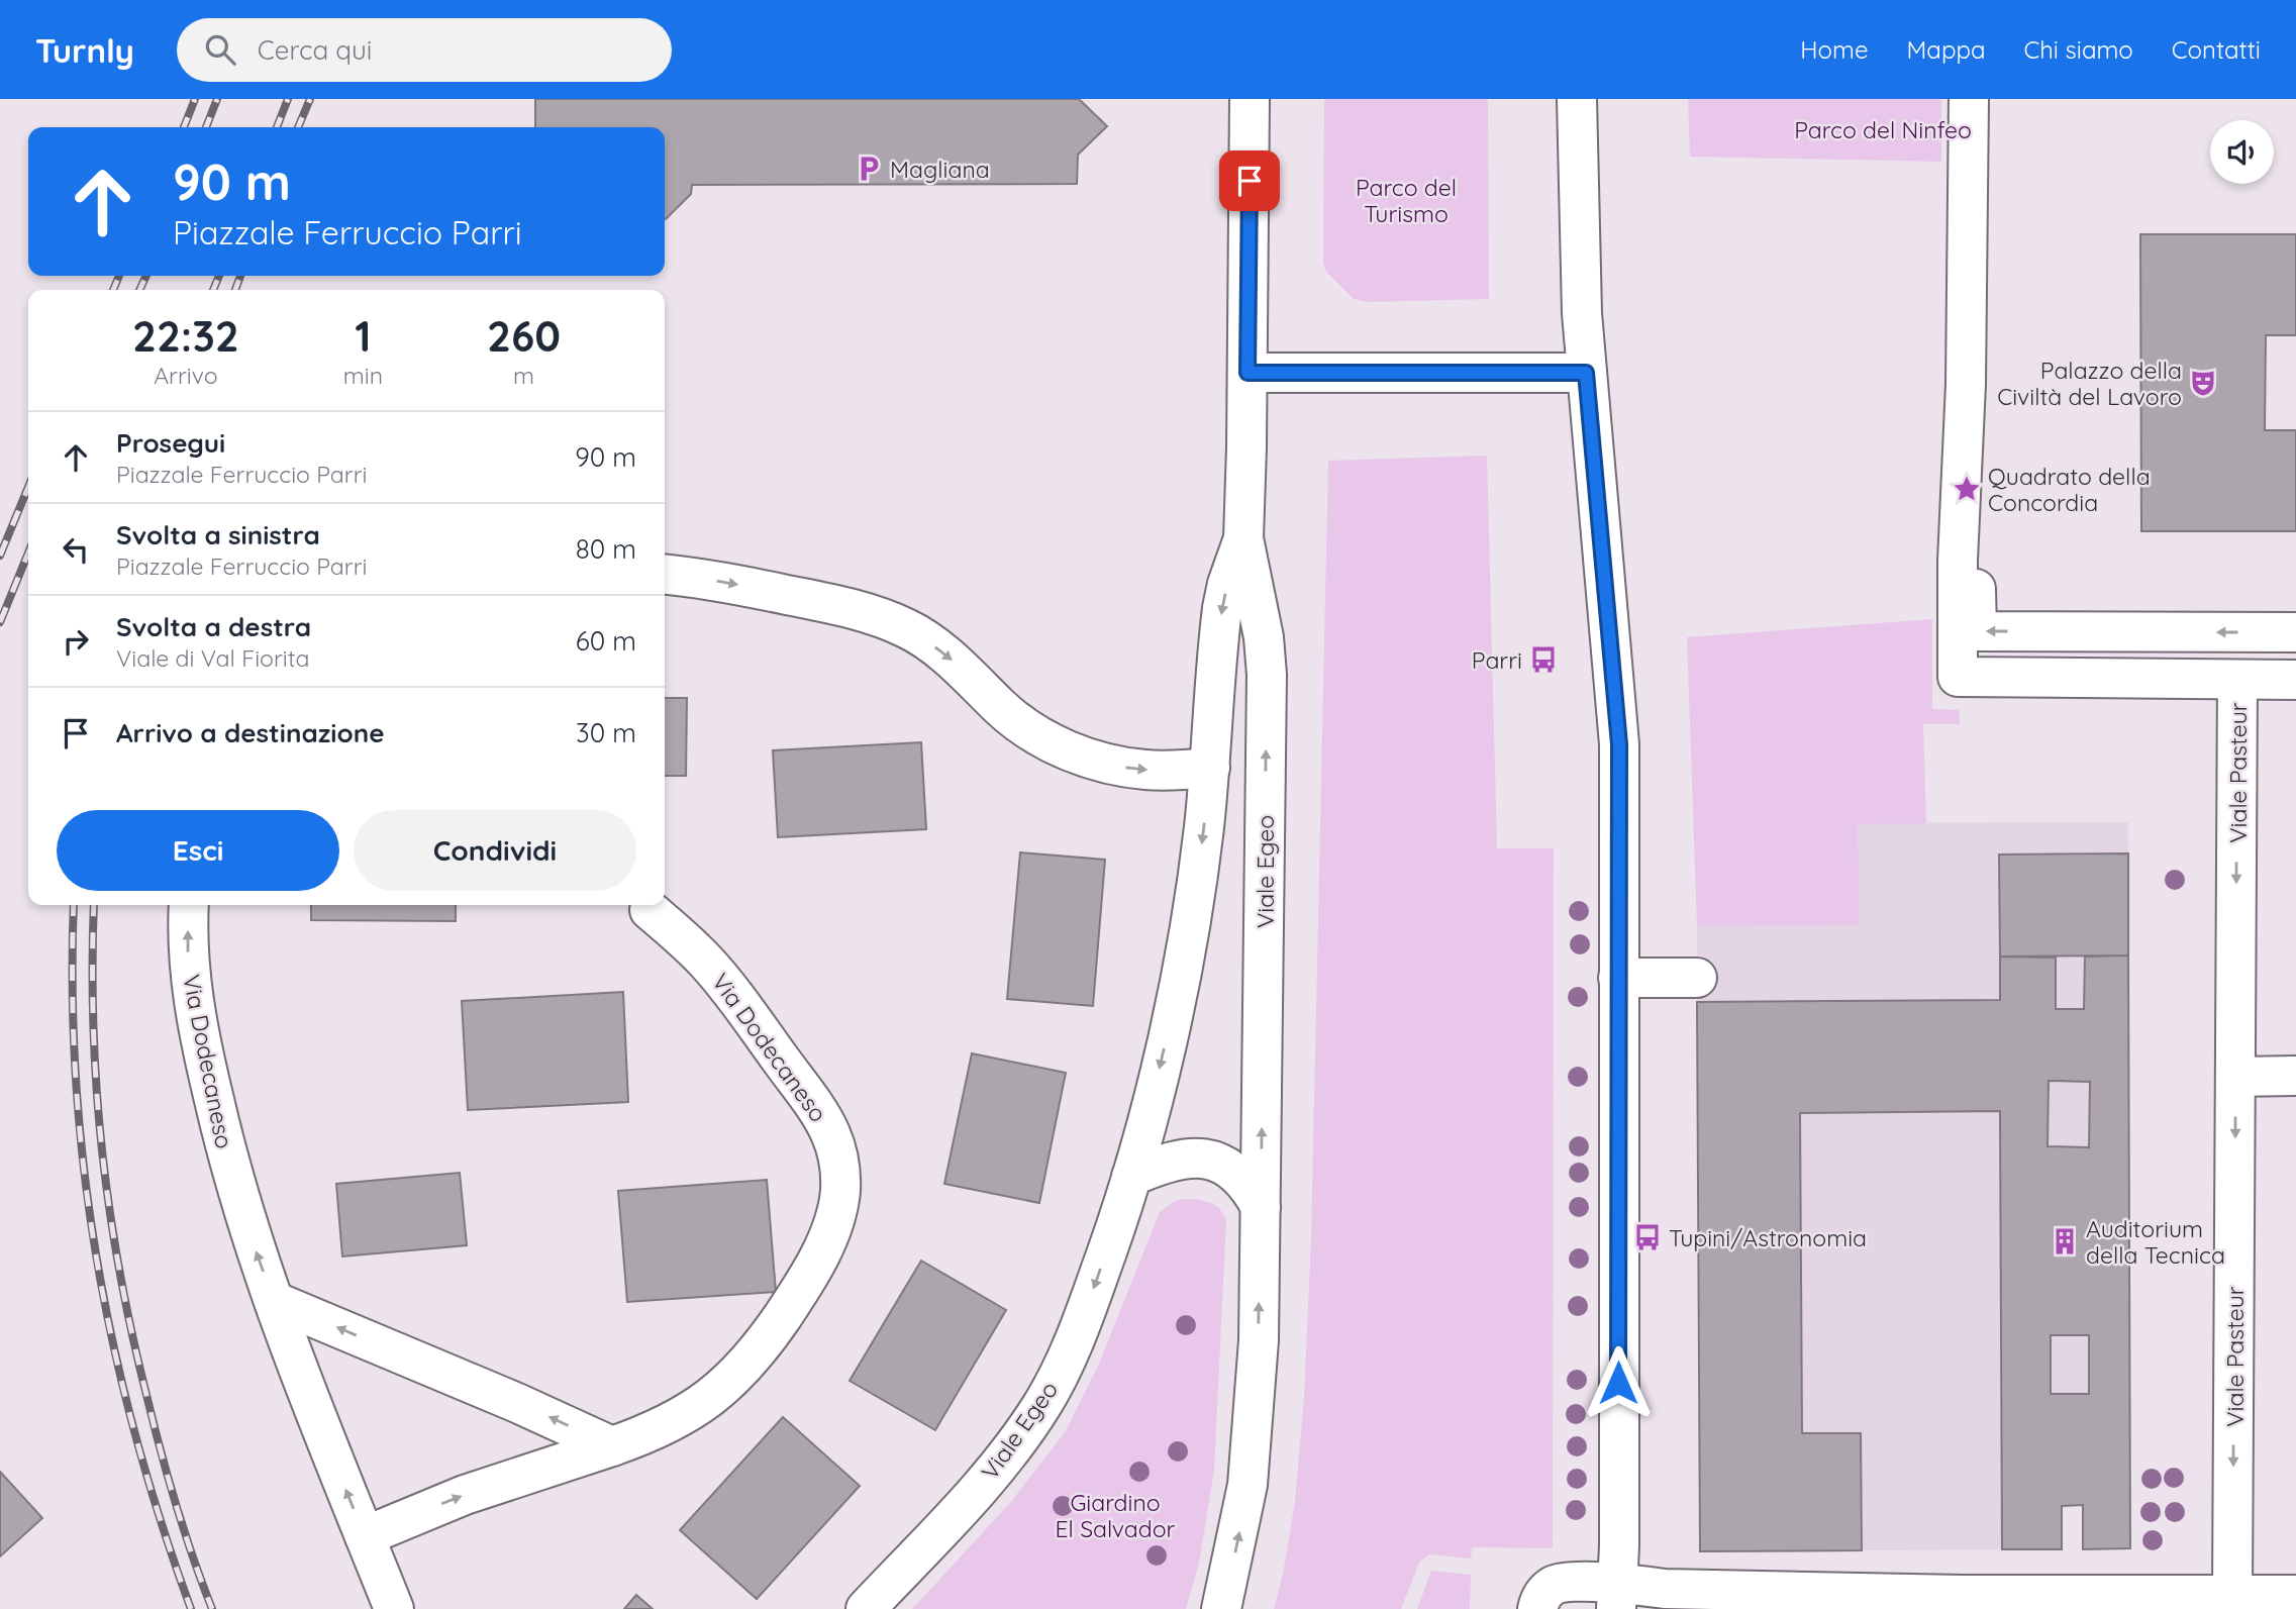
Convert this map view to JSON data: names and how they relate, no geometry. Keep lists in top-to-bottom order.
{
  "streets": {
    "street": ["Viale Pasteur", "Viale Egeo", "Via Dodecaneso"]
  },
  "one_way": ["Viale Pasteur"],
  "parks": ["Parco del Ninfeo", "Parco del Turismo", "Giardino El Salvador"],
  "places": {
    "parking": ["Magliana"],
    "theatre": ["Palazzo della Civiltà del Lavoro"],
    "place": ["Quadrato della Concordia"],
    "bus stop": ["Parri", "Tupini/Astronomia"],
    "building": ["Auditorium della Tecnica"]
  },
  "page": {
    "header": "Turnly",
    "search": "Cerca qui",
    "nav": [
      "Home",
      "Mappa",
      "Chi siamo",
      "Contatti"
    ],
    "turn": ["90 m", "Piazzale Ferruccio Parri"],
    "eta": [
      "22:32",
      "Arrivo",
      "1",
      "min",
      "260",
      "m"
    ],
    "list": [
      {
        "name": "Prosegui",
        "note": "Piazzale Ferruccio Parri",
        "value": "90 m"
      },
      {
        "name": "Svolta a sinistra",
        "note": "Piazzale Ferruccio Parri",
        "value": "80 m"
      },
      {
        "name": "Svolta a destra",
        "note": "Viale di Val Fiorita",
        "value": "60 m"
      },
      {
        "name": "Arrivo a destinazione",
        "value": "30 m"
      }
    ],
    "buttons": ["Esci", "Condividi"]
  }
}
